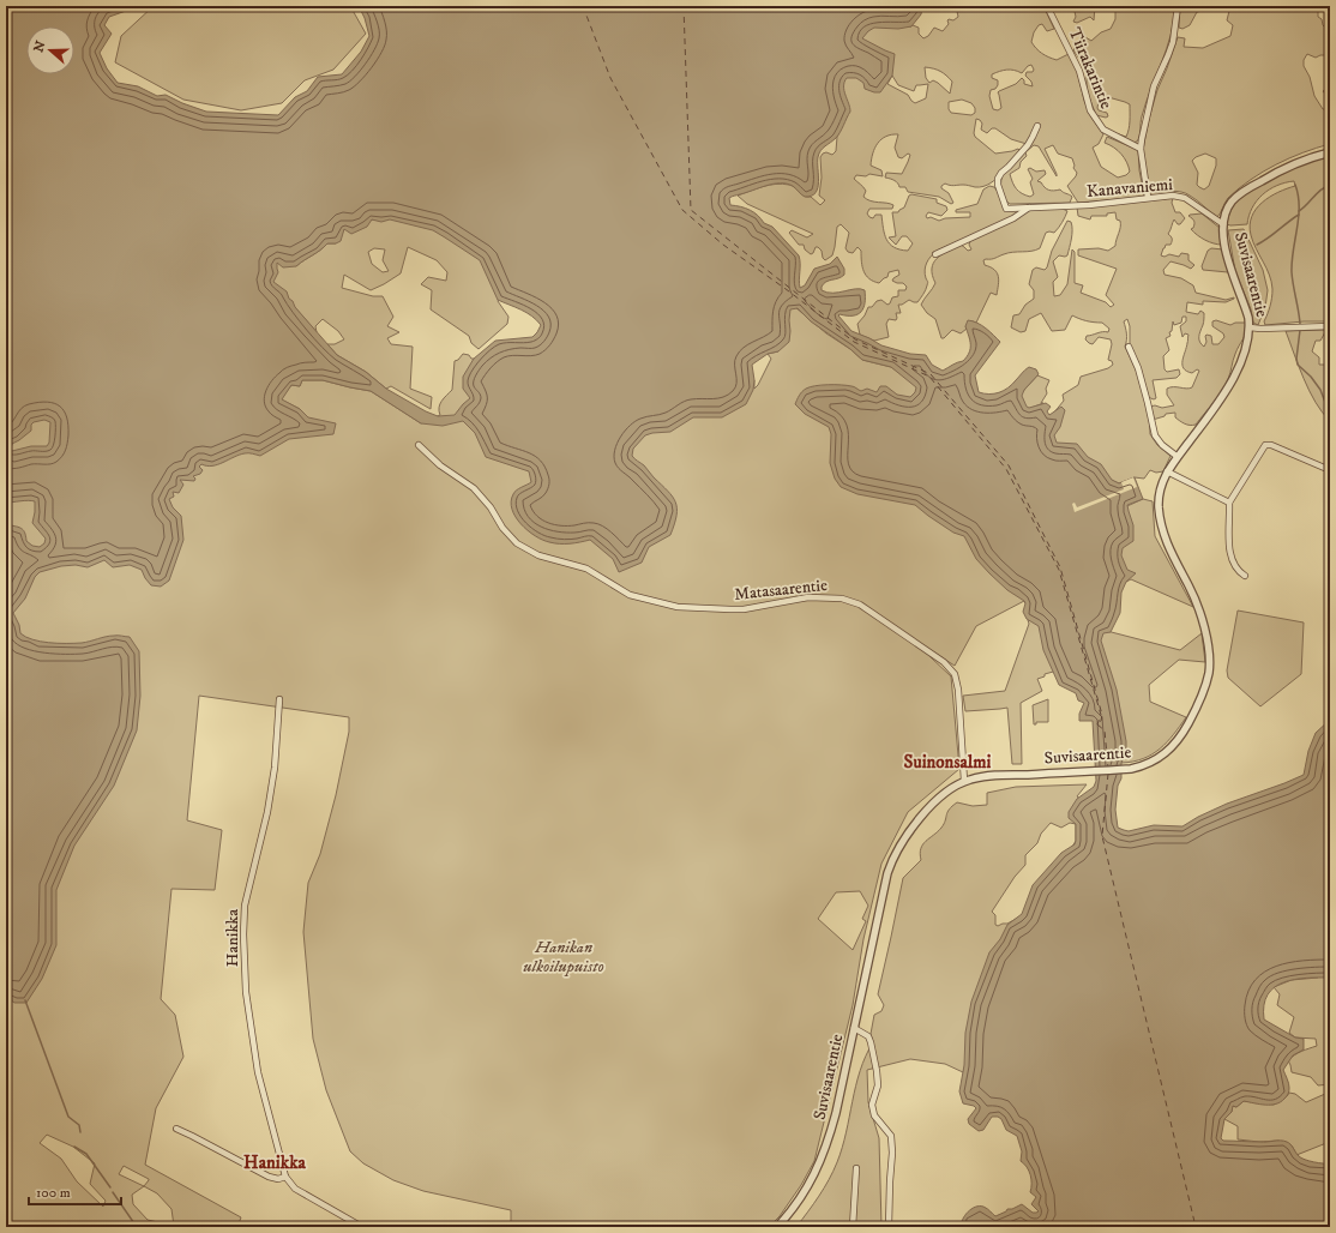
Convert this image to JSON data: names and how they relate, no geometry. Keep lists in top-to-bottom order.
{
  "streets": {
    "street": [
      "Tiirakarintie",
      "Kanavaniemi",
      "Suvisaarentie",
      "Matasaarentie",
      "Hanikka"
    ]
  },
  "crossings": [
    ["Kanavaniemi", "Suvisaarentie"],
    ["Suvisaarentie", "Matasaarentie"]
  ],
  "districts": ["Suinonsalmi", "Hanikka"],
  "parks": ["Hanikan ulkoilupuisto"],
  "scale_bar": "100 m",
  "north": "left"
}
